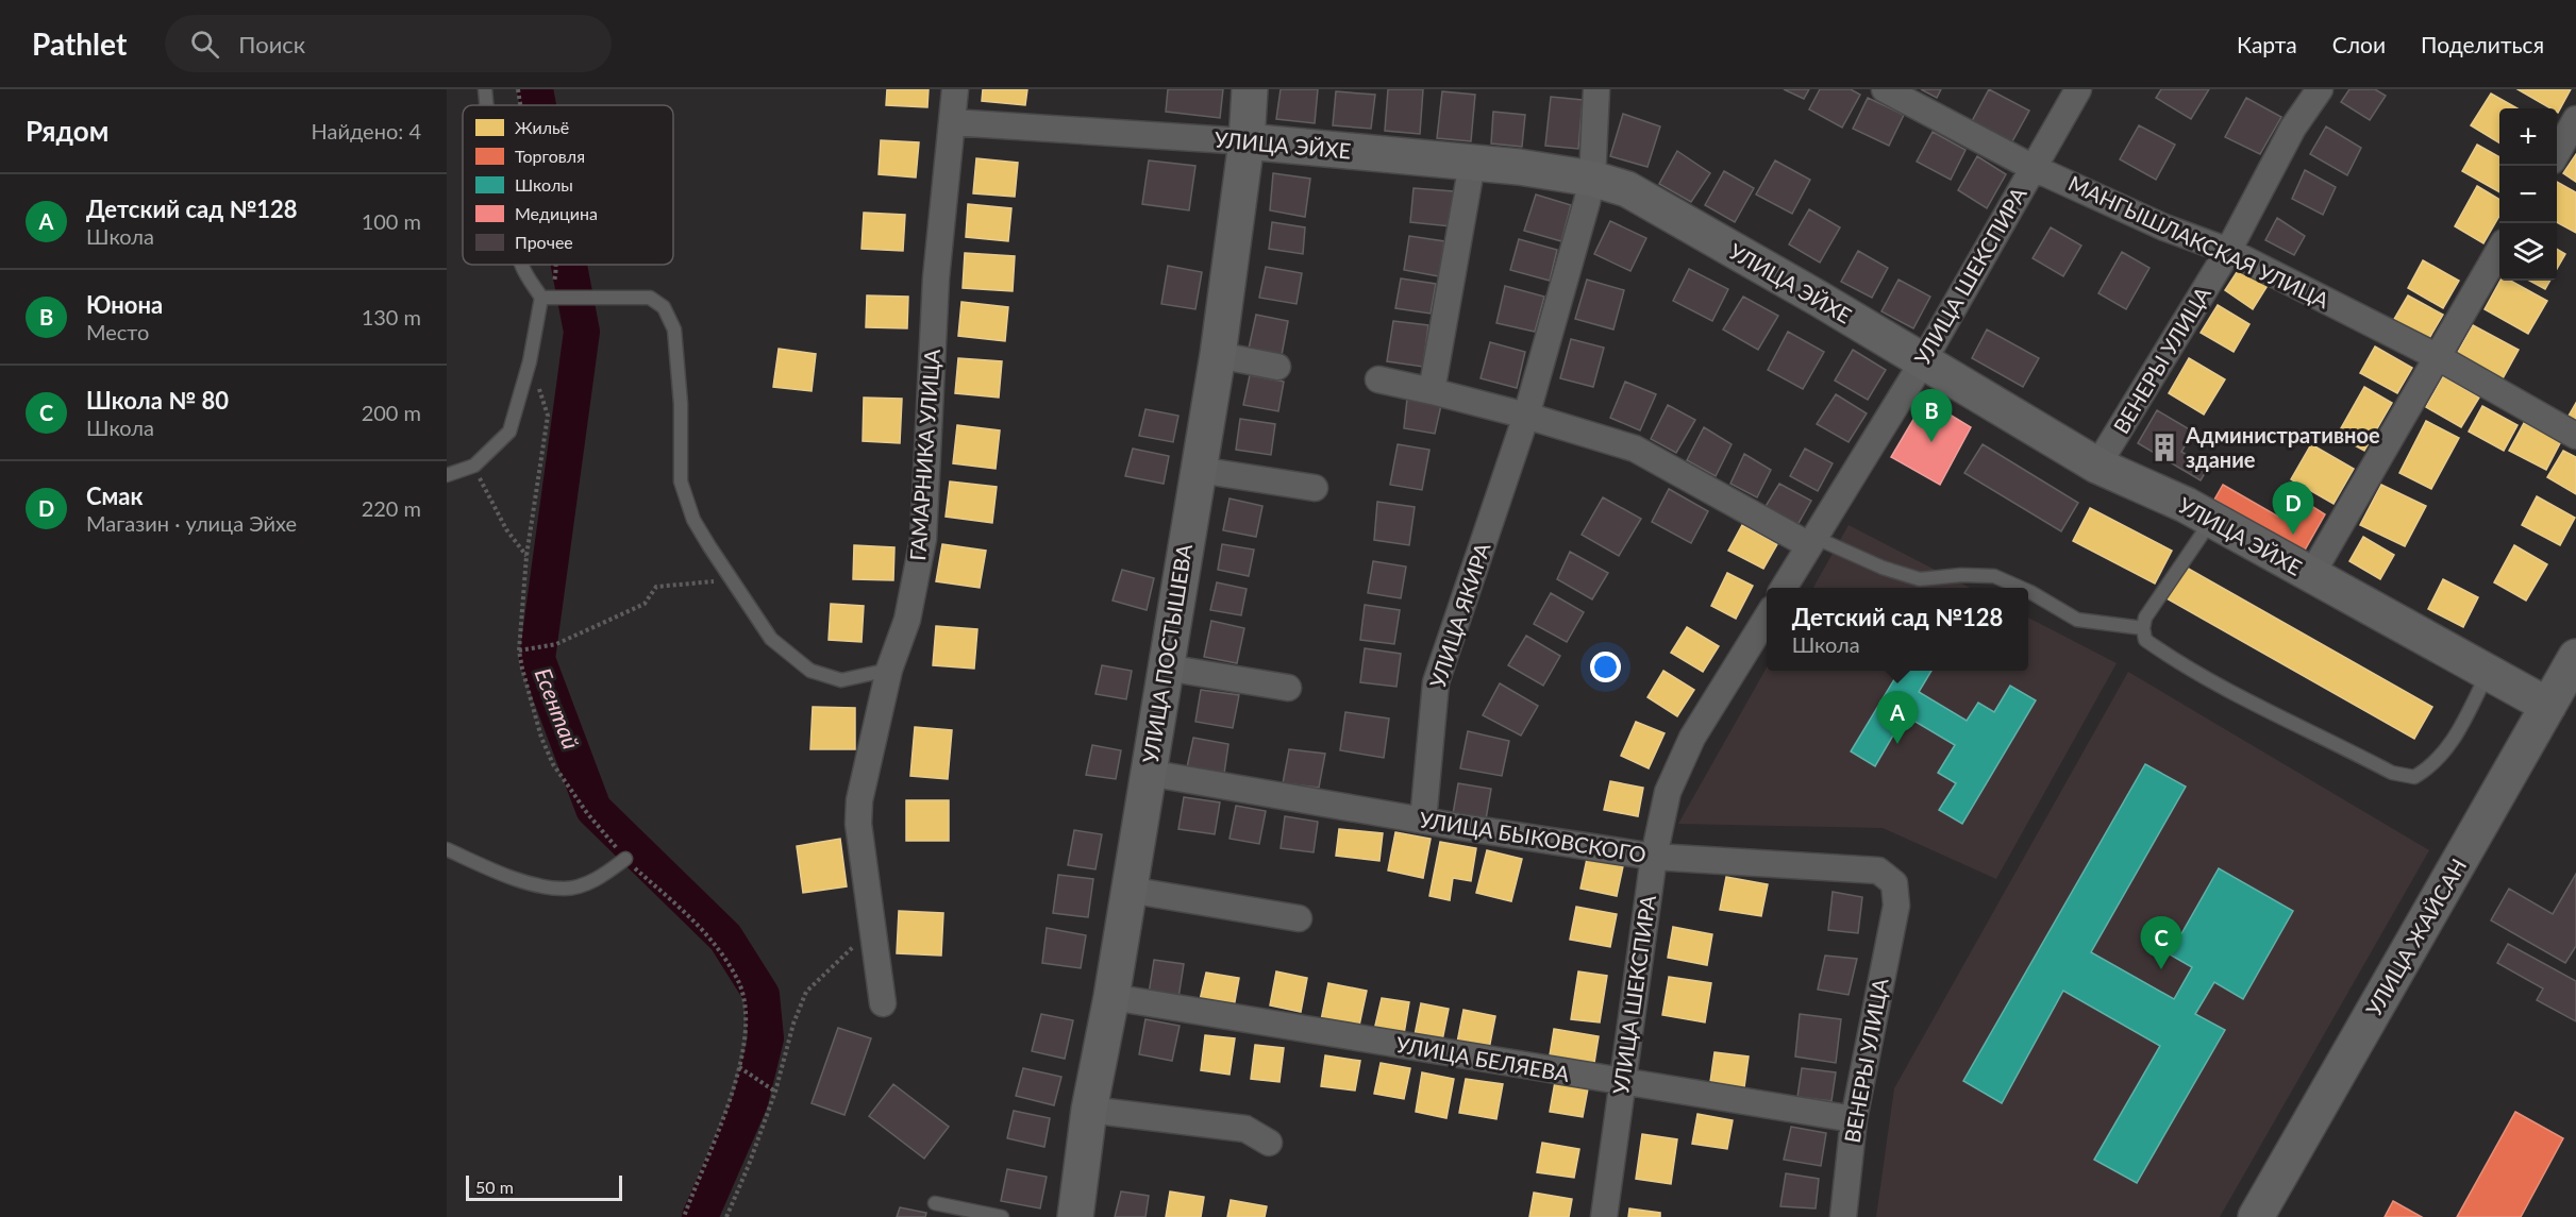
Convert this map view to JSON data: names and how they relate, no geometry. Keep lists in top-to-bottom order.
{
  "streets": {
    "street": [
      "УЛИЦА ЭЙХЕ",
      "МАНГЫШЛАКСКАЯ УЛИЦА",
      "УЛИЦА ШЕКСПИРА",
      "ВЕНЕРЫ УЛИЦА",
      "ГАМАРНИКА УЛИЦА",
      "УЛИЦА ЯКИРА",
      "УЛИЦА ПОСТЫШЕВА",
      "УЛИЦА БЫКОВСКОГО",
      "УЛИЦА ЖАЙСАН",
      "УЛИЦА БЕЛЯЕВА"
    ]
  },
  "crossings": [
    ["УЛИЦА ЭЙХЕ", "УЛИЦА ШЕКСПИРА"],
    ["УЛИЦА ЭЙХЕ", "ВЕНЕРЫ УЛИЦА"],
    ["УЛИЦА ЭЙХЕ", "ГАМАРНИКА УЛИЦА"],
    ["УЛИЦА ЭЙХЕ", "УЛИЦА ЯКИРА"],
    ["УЛИЦА ЭЙХЕ", "УЛИЦА ПОСТЫШЕВА"],
    ["УЛИЦА ЭЙХЕ", "УЛИЦА ЖАЙСАН"],
    ["МАНГЫШЛАКСКАЯ УЛИЦА", "УЛИЦА ШЕКСПИРА"],
    ["МАНГЫШЛАКСКАЯ УЛИЦА", "ВЕНЕРЫ УЛИЦА"],
    ["УЛИЦА ШЕКСПИРА", "УЛИЦА БЫКОВСКОГО"],
    ["УЛИЦА ШЕКСПИРА", "УЛИЦА БЕЛЯЕВА"],
    ["ВЕНЕРЫ УЛИЦА", "УЛИЦА БЫКОВСКОГО"],
    ["ВЕНЕРЫ УЛИЦА", "УЛИЦА БЕЛЯЕВА"],
    ["УЛИЦА ЯКИРА", "УЛИЦА БЫКОВСКОГО"],
    ["УЛИЦА ПОСТЫШЕВА", "УЛИЦА БЫКОВСКОГО"],
    ["УЛИЦА ПОСТЫШЕВА", "УЛИЦА БЕЛЯЕВА"]
  ],
  "water": ["Есентай"],
  "places": {
    "building": ["Административное здание"]
  },
  "legend": [
    "Жильё",
    "Торговля",
    "Школы",
    "Медицина",
    "Прочее"
  ],
  "scale_bar": "50 m",
  "page": {
    "header": "Pathlet",
    "search": "Поиск",
    "nav": ["Карта", "Слои", "Поделиться"],
    "heading": ["Рядом", "Найдено: 4"],
    "map_buttons": ["+", "−"],
    "list": [
      {
        "mark": "A",
        "name": "Детский сад №128",
        "note": "Школа",
        "value": "100 m"
      },
      {
        "mark": "B",
        "name": "Юнона",
        "note": "Место",
        "value": "130 m"
      },
      {
        "mark": "C",
        "name": "Школа № 80",
        "note": "Школа",
        "value": "200 m"
      },
      {
        "mark": "D",
        "name": "Смак",
        "note": "Магазин · улица Эйхе",
        "value": "220 m"
      }
    ],
    "pins": [
      "B",
      "D",
      "A",
      "C"
    ],
    "popup": ["Детский сад №128", "Школа"],
    "scale": "50 m"
  }
}
